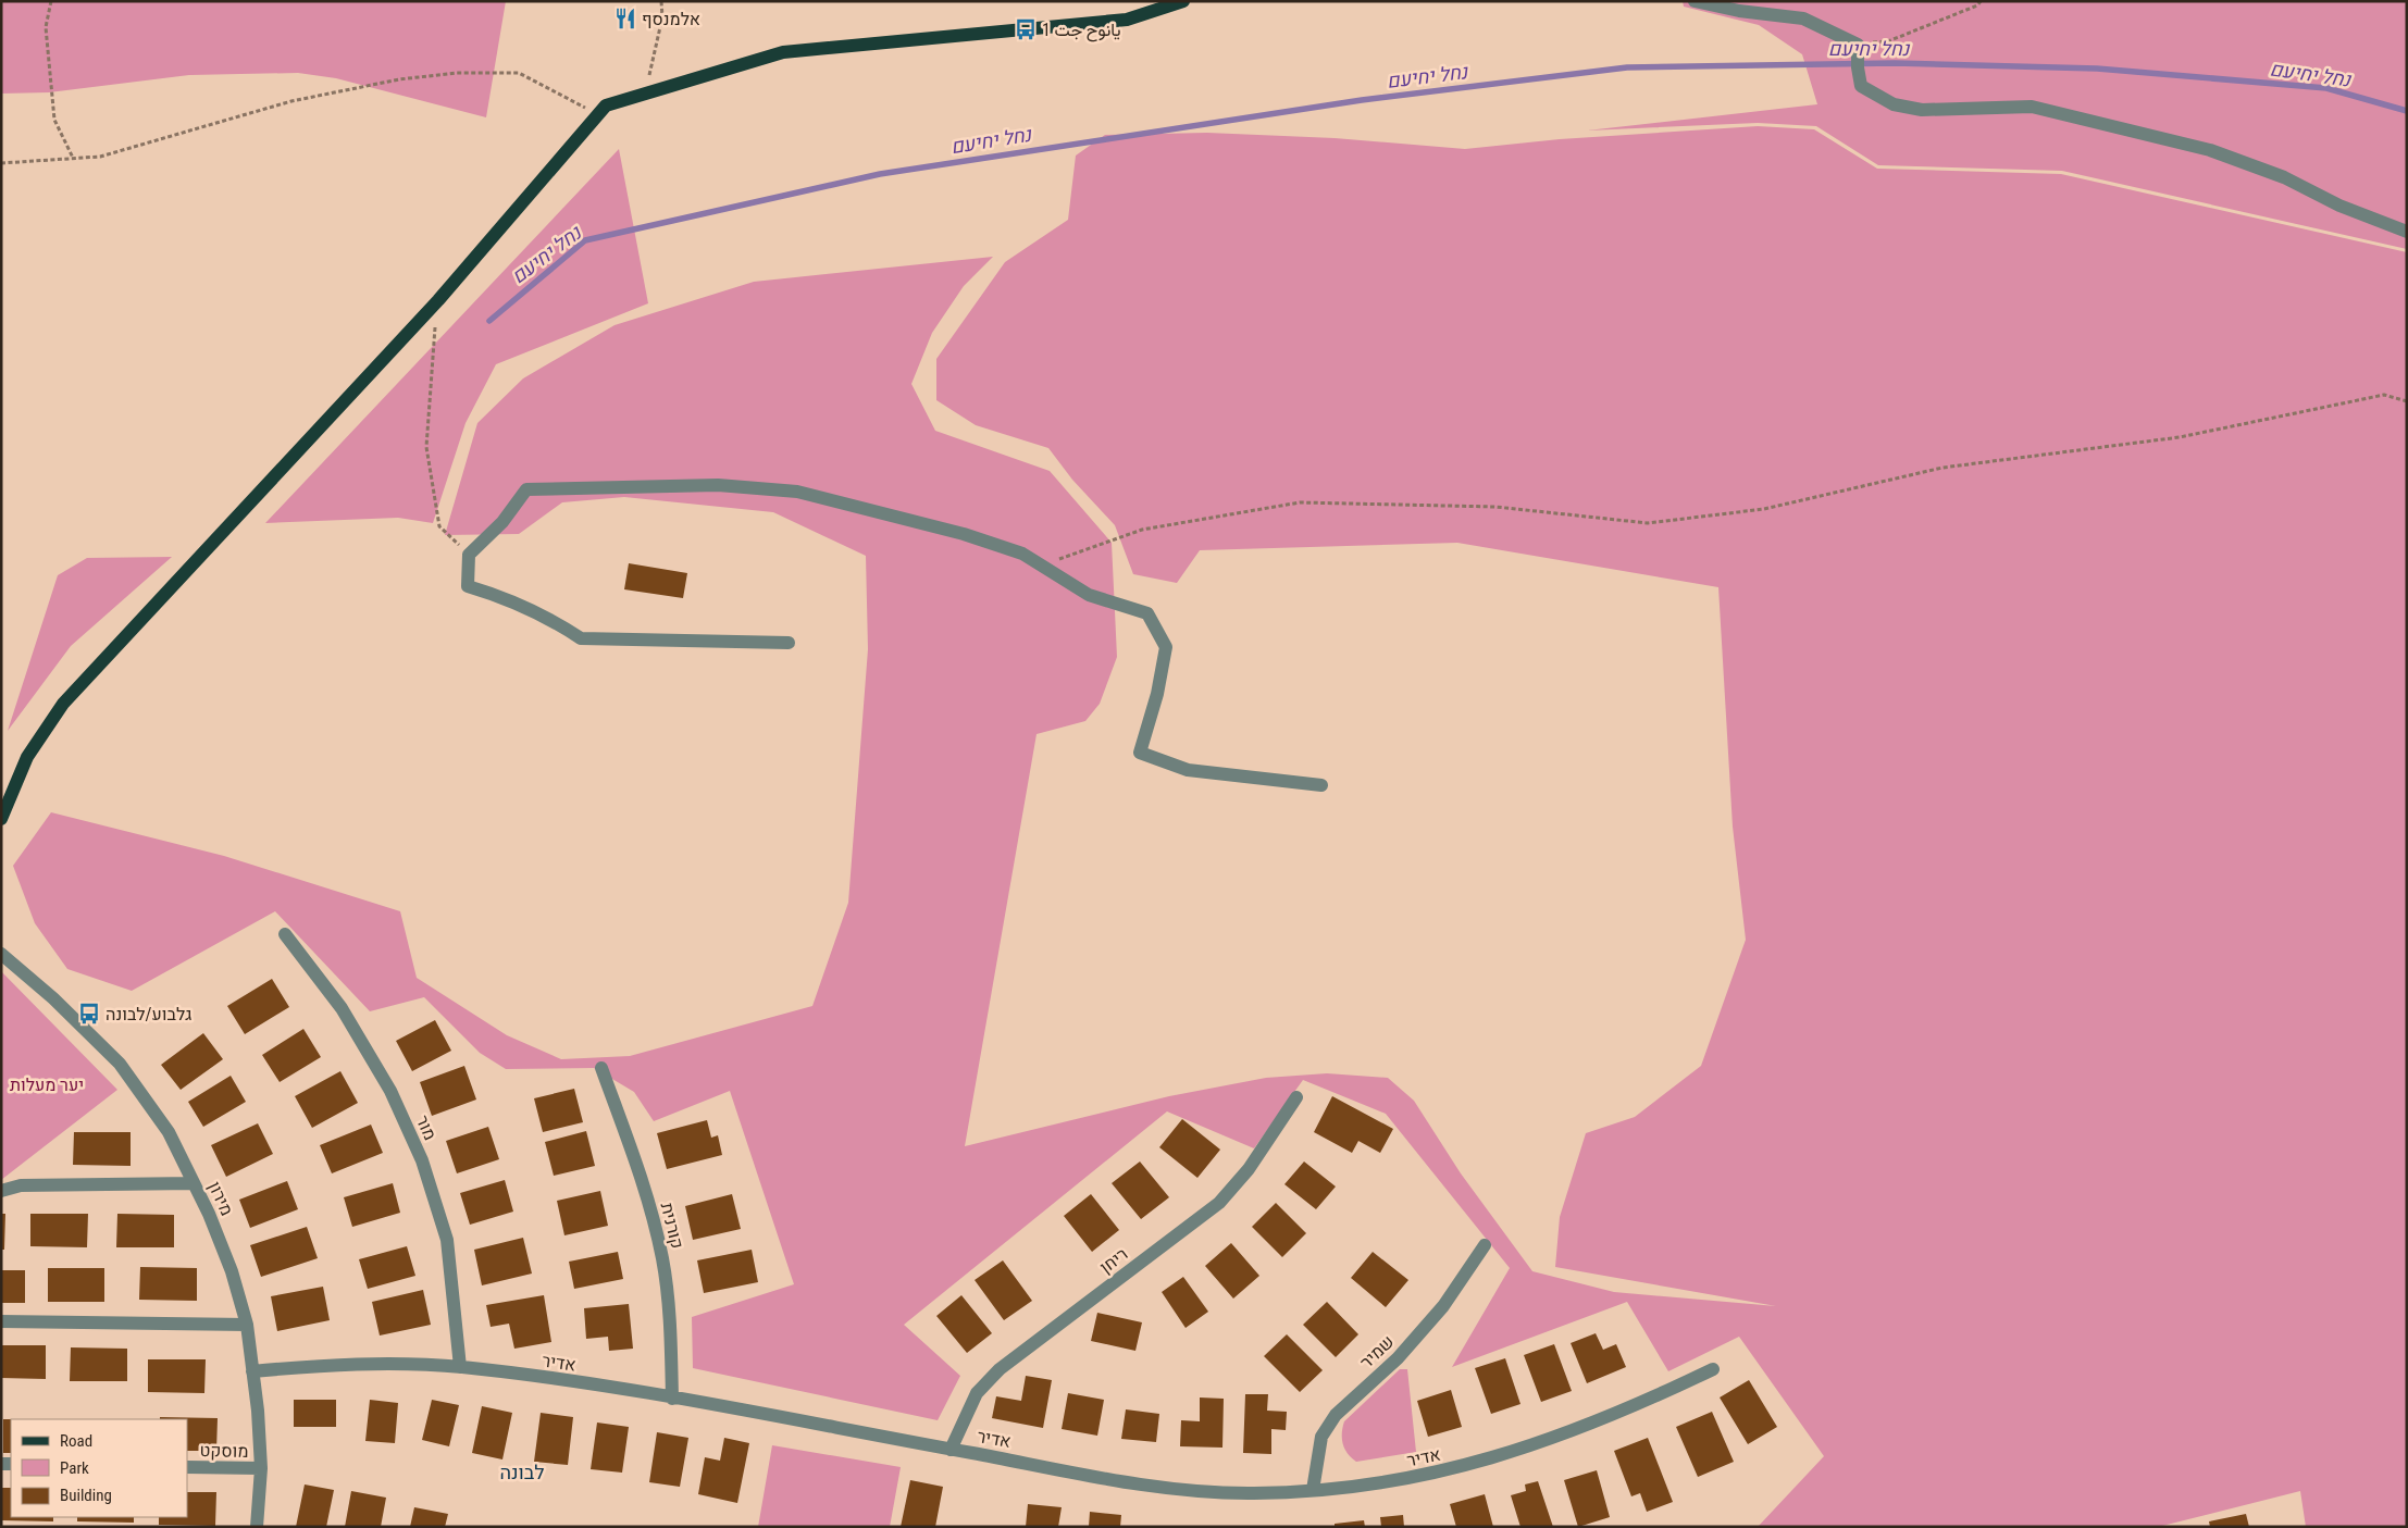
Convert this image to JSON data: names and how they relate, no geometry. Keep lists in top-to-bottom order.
{
  "streets": {
    "street": [
      "מור",
      "מירון",
      "קורנית",
      "ריחן",
      "שמיר",
      "אדיר",
      "מוסקט"
    ]
  },
  "crossings": [
    ["מור", "אדיר"],
    ["מירון", "אדיר"],
    ["מירון", "מוסקט"],
    ["קורנית", "אדיר"],
    ["ריחן", "אדיר"],
    ["שמיר", "אדיר"]
  ],
  "districts": ["לבונה"],
  "water": ["נחל יחיעם"],
  "parks": ["יער מעלות"],
  "places": {
    "restaurant": ["אלמנסף"],
    "bus stop": ["يانوح جت 1", "גלבוע/לבונה"]
  },
  "legend": ["Road", "Park", "Building"]
}
